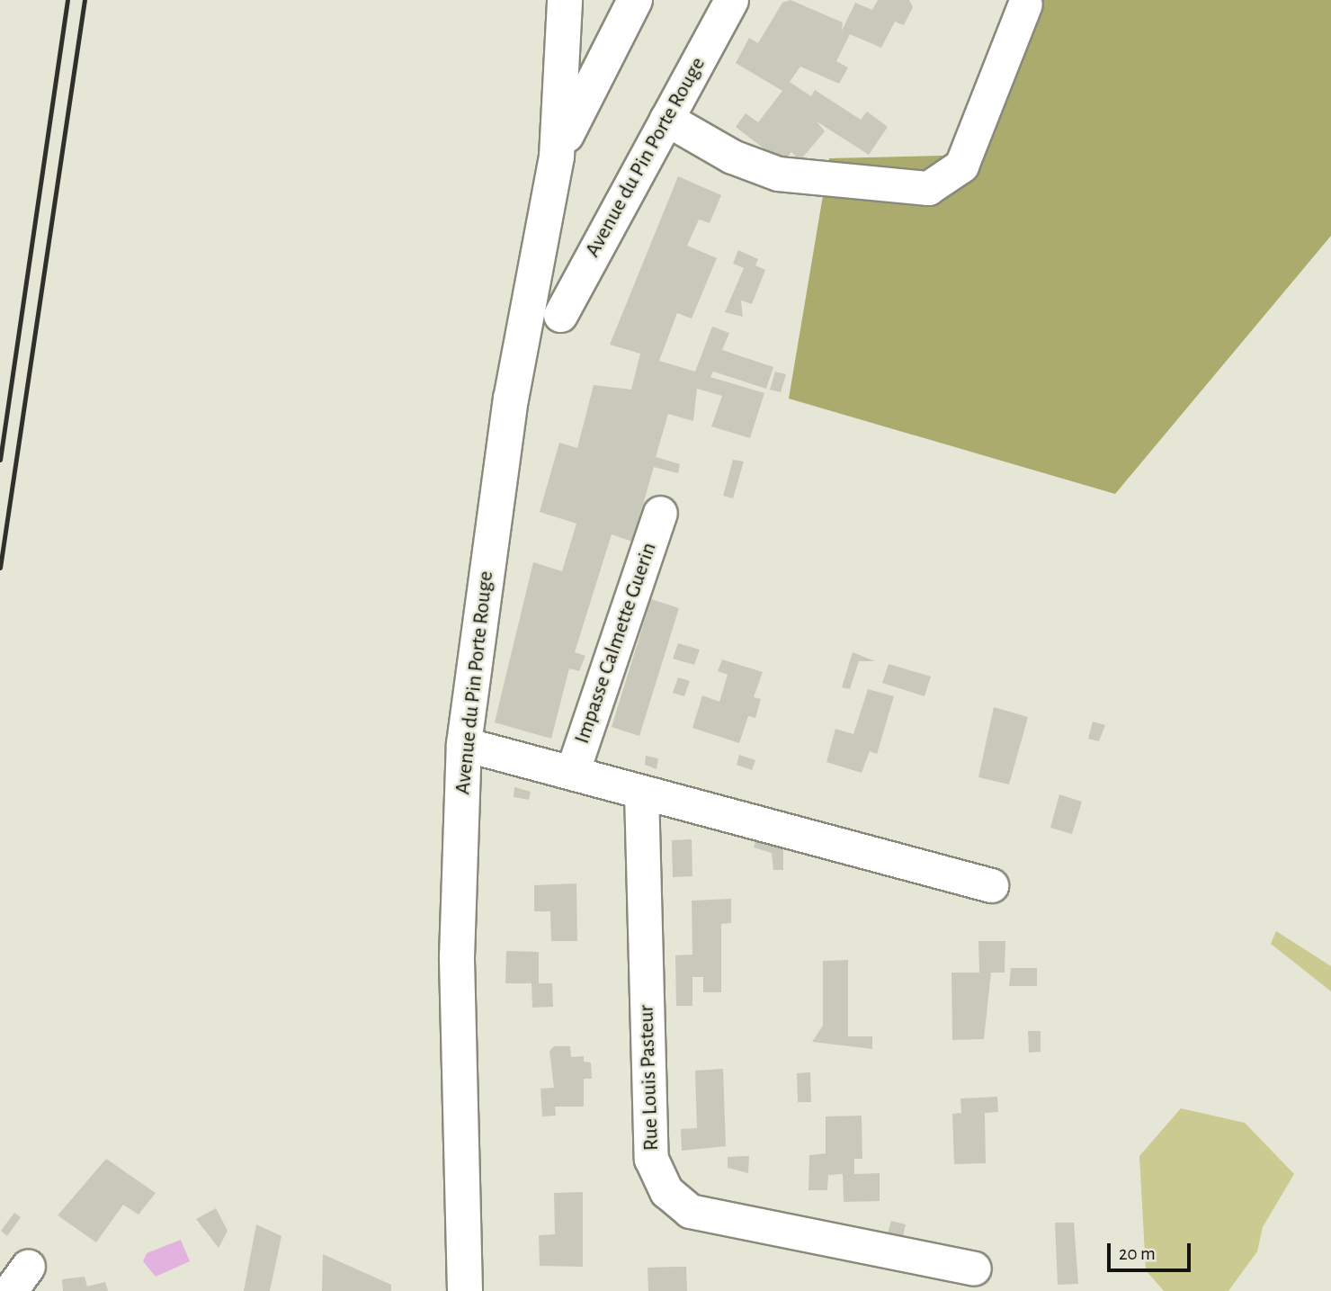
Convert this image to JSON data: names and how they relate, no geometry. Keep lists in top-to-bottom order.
{
  "streets": {
    "main road": ["Avenue du Pin Porte Rouge"],
    "street": ["Impasse Calmette Guerin", "Rue Louis Pasteur"]
  },
  "scale_bar": "20 m"
}
